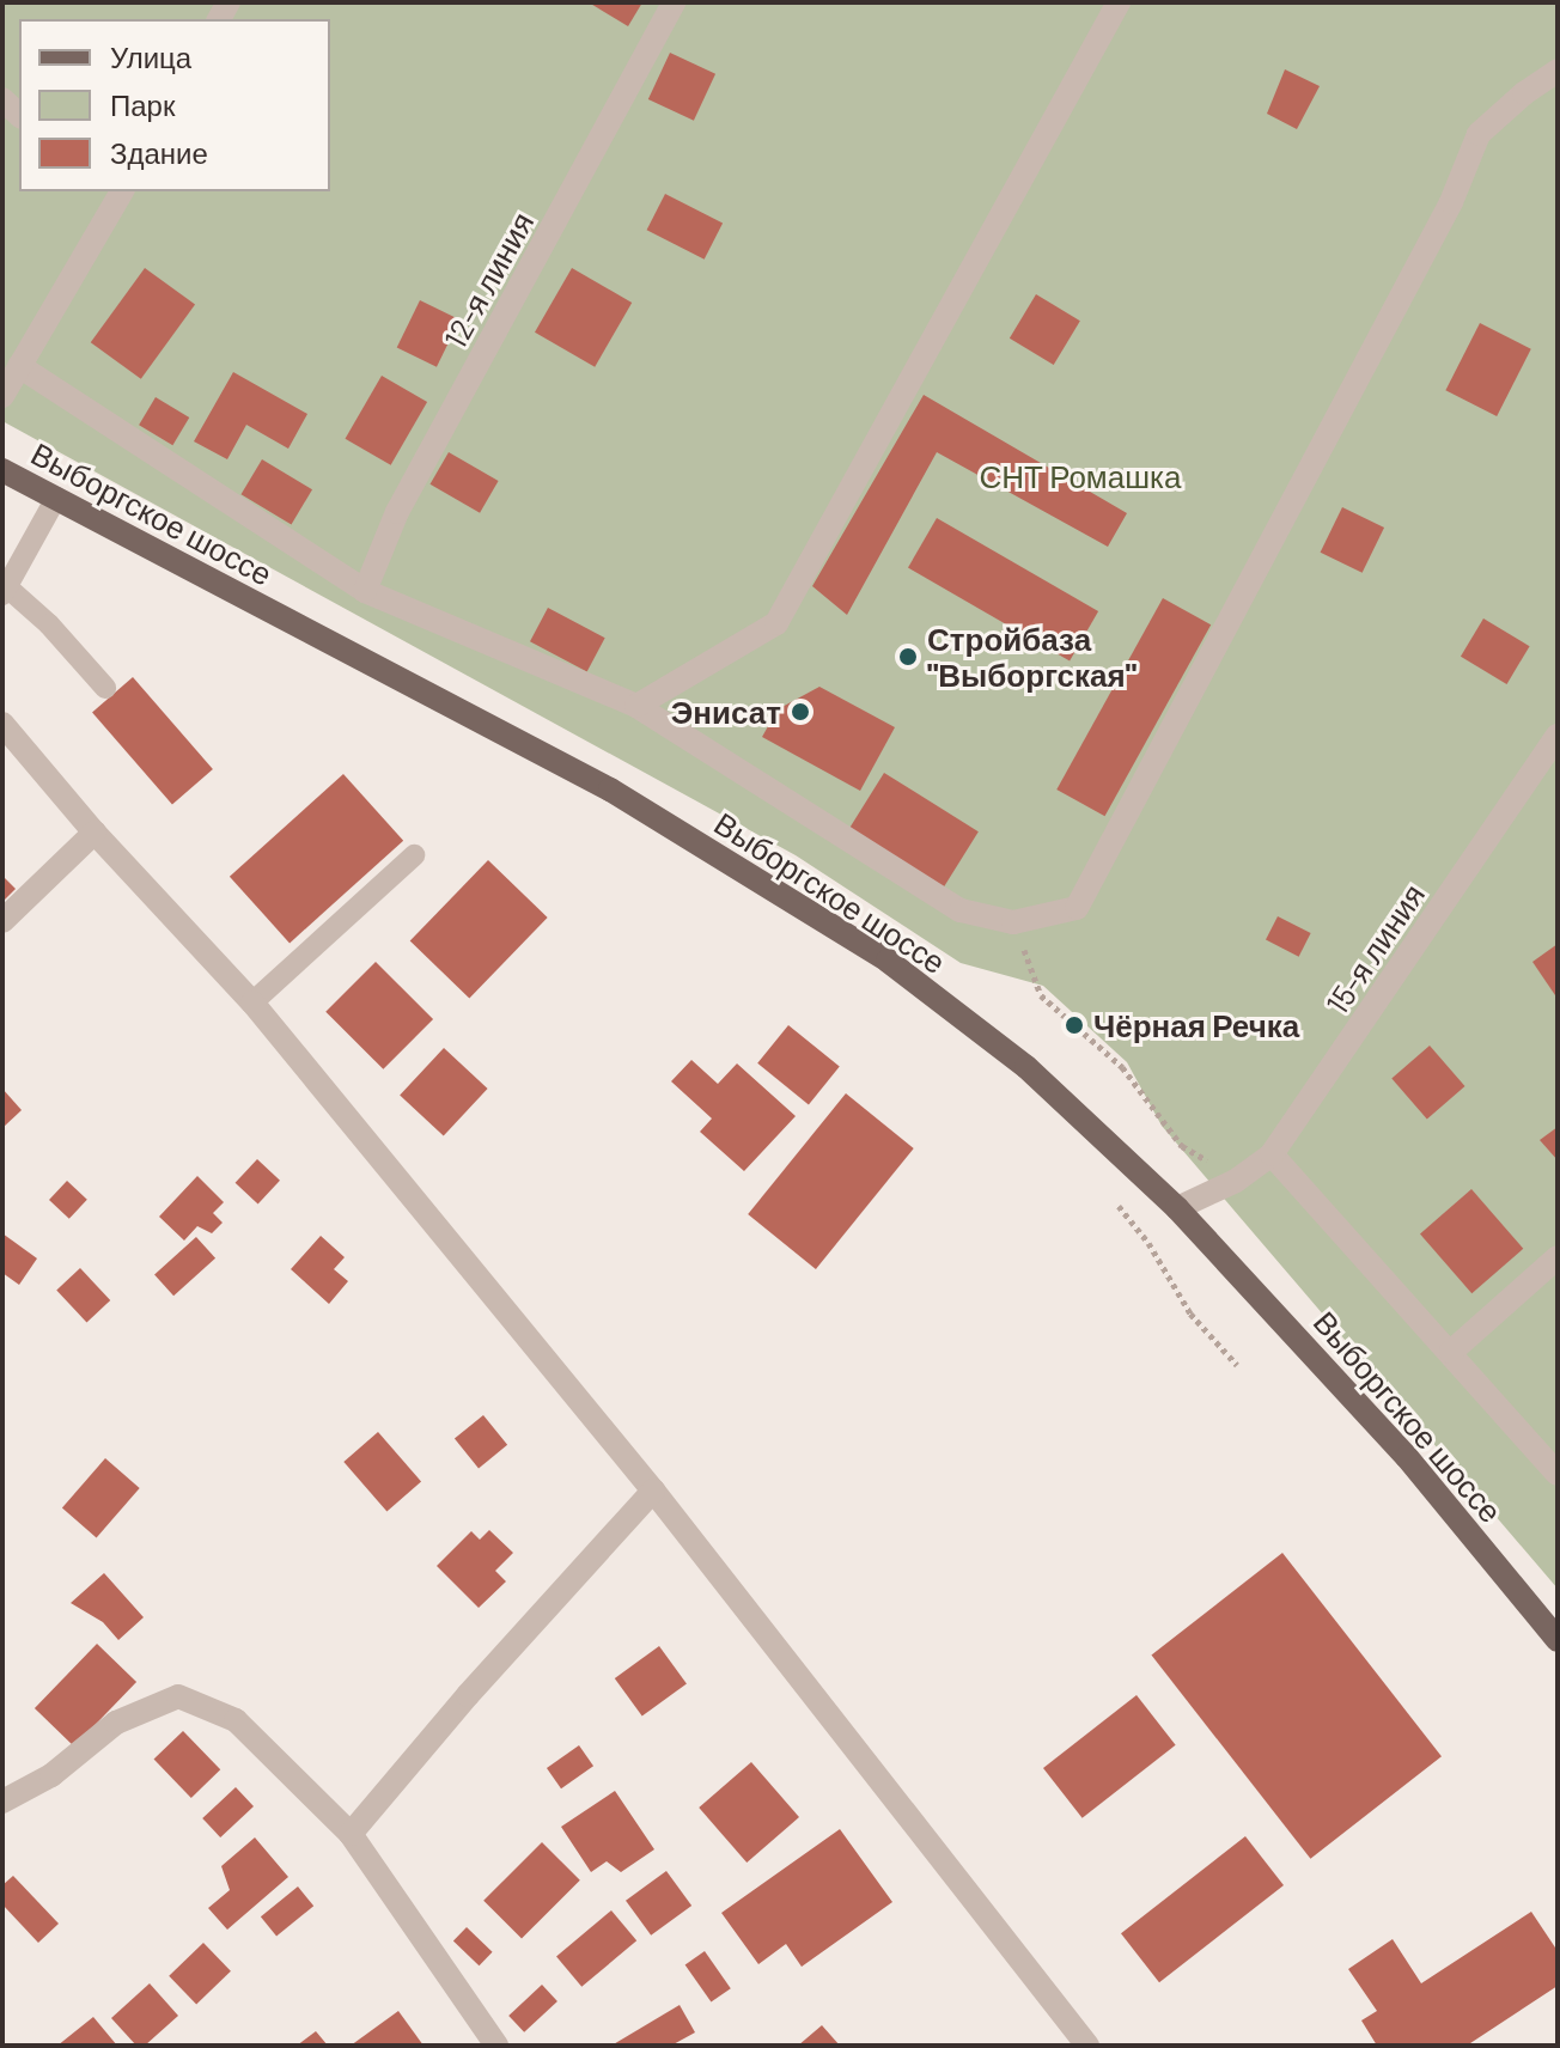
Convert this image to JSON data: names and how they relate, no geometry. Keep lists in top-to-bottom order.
{
  "streets": {
    "main road": ["Выборгское шоссе"],
    "street": ["12-я линия", "15-я линия"]
  },
  "crossings": [
    ["Выборгское шоссе", "15-я линия"]
  ],
  "parks": ["СНТ Ромашка"],
  "places": ["Стройбаза \"Выборгская\"", "Энисат", "Чёрная Речка"],
  "legend": ["Улица", "Парк", "Здание"]
}
